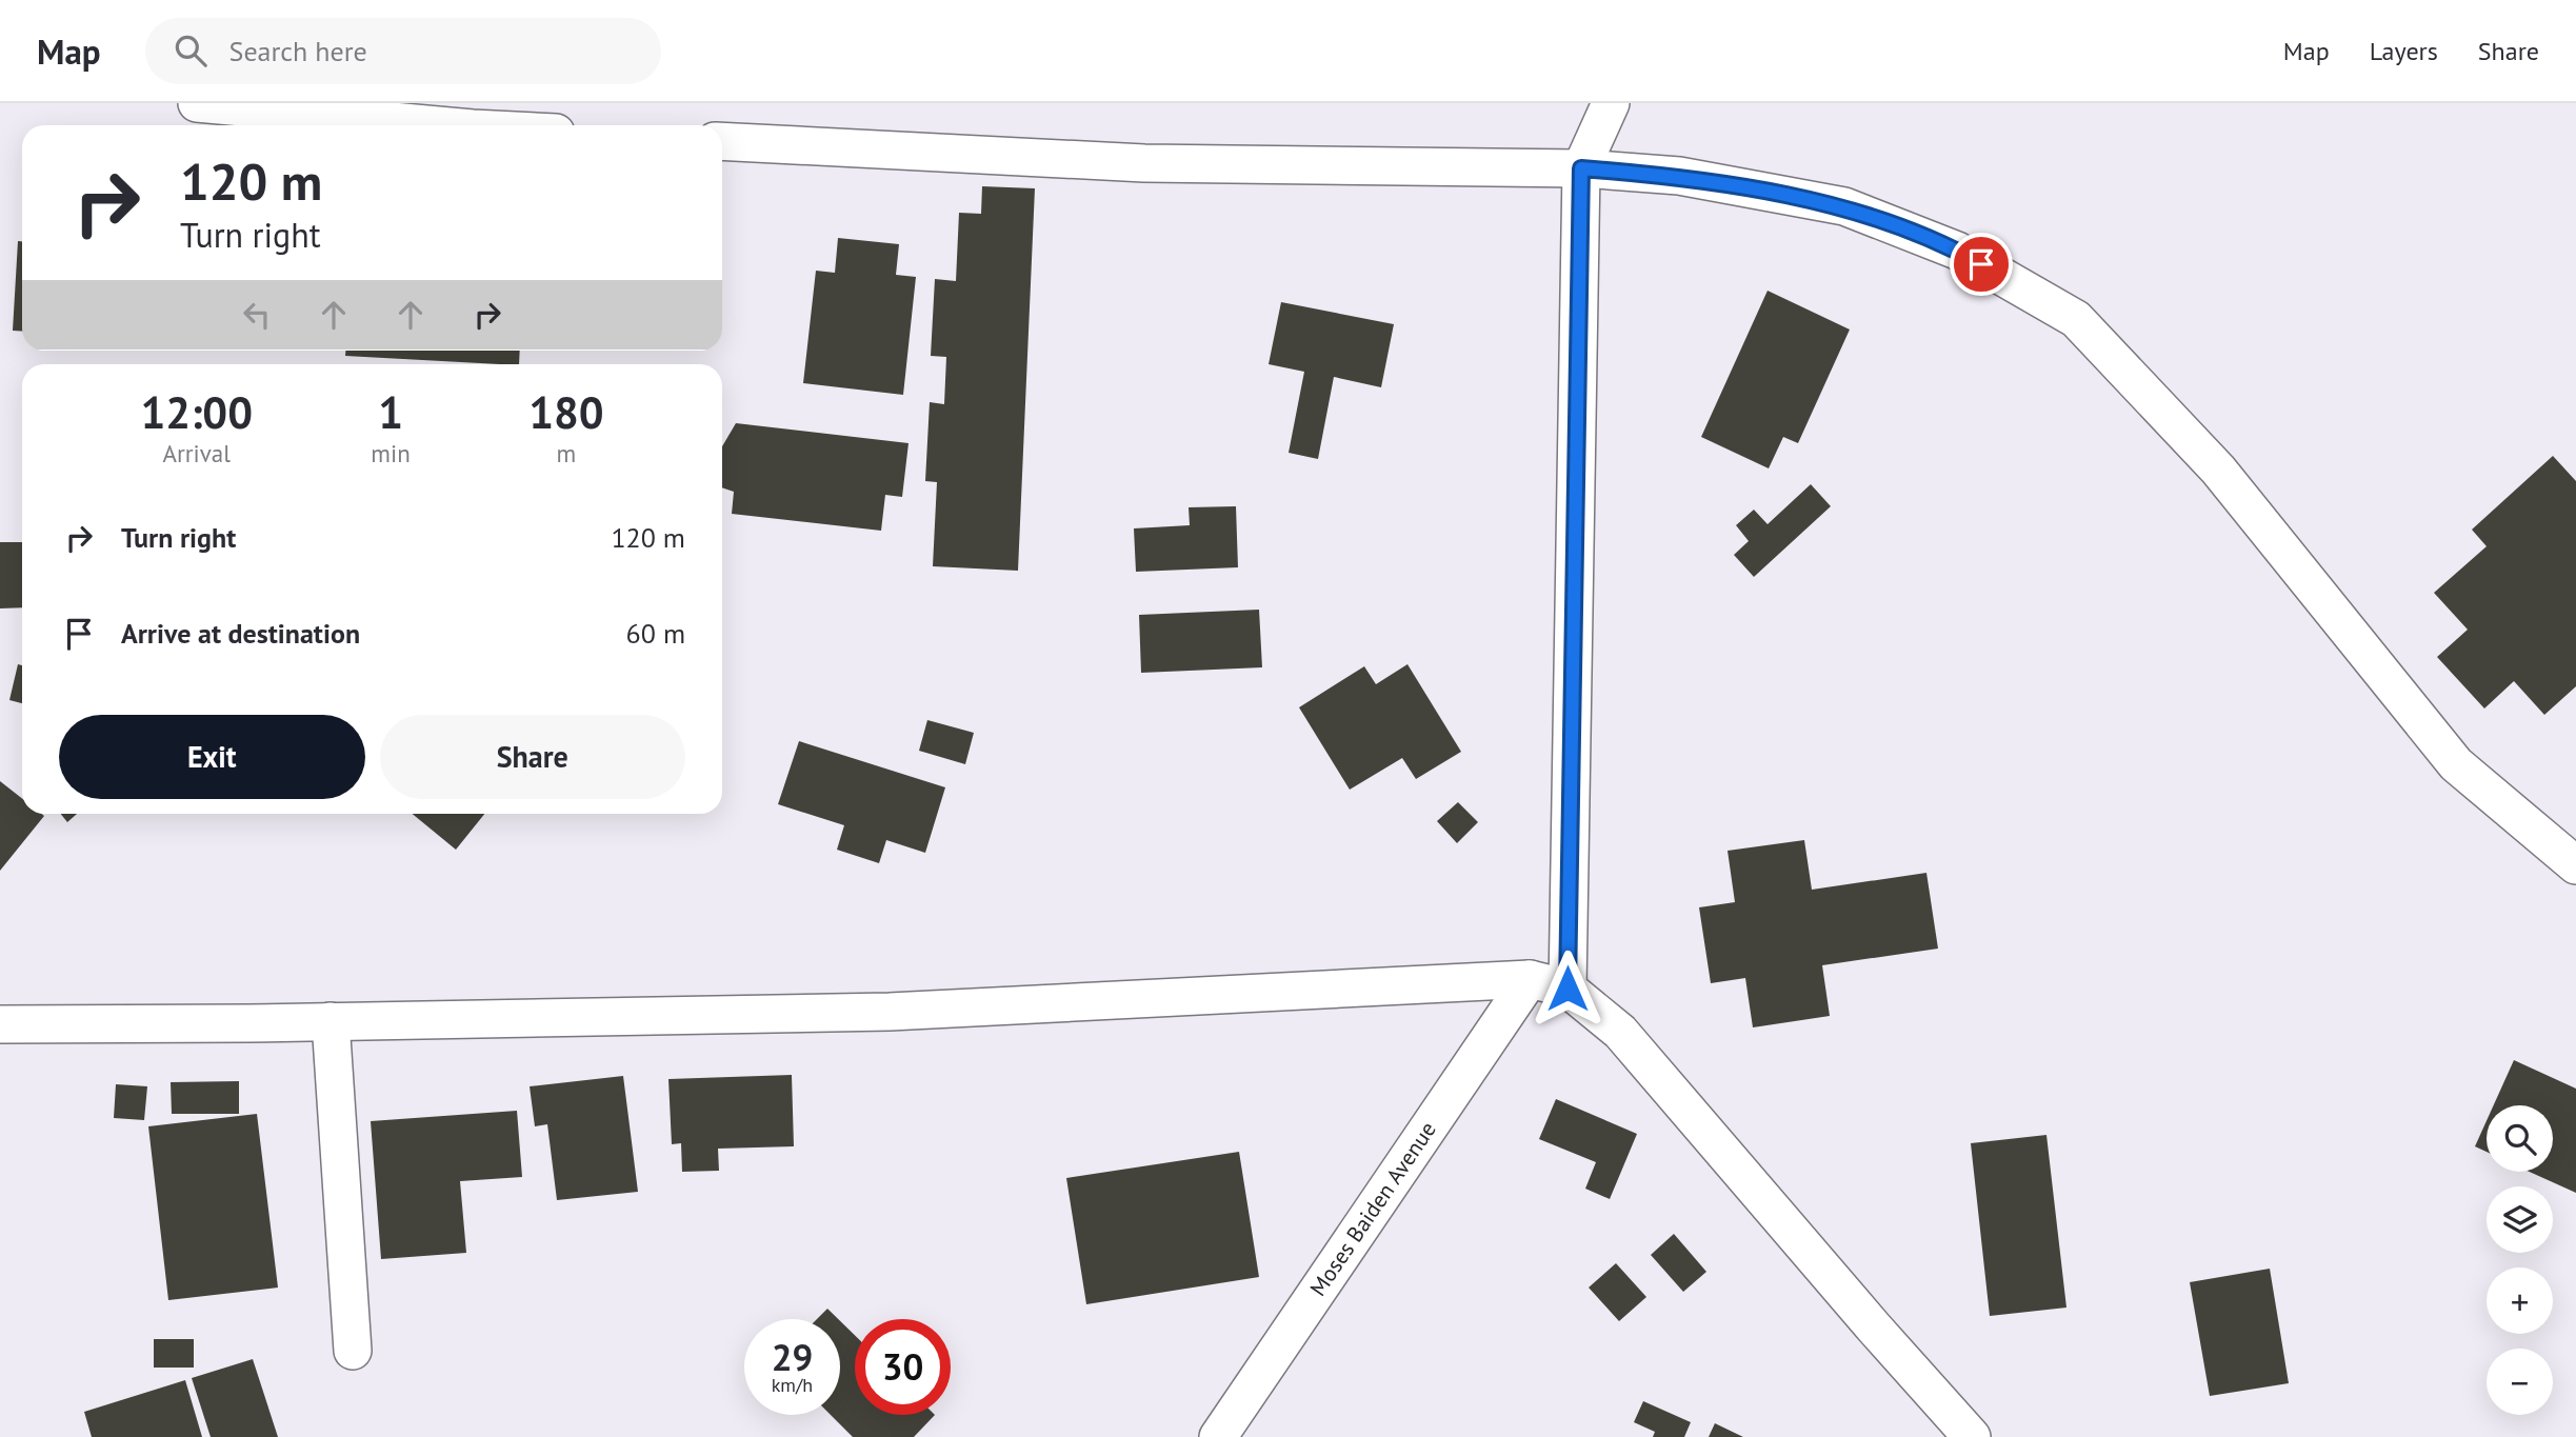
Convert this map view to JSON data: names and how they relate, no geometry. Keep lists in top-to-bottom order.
{
  "streets": {
    "street": ["Moses Baiden Avenue"]
  },
  "page": {
    "header": "Map",
    "search": "Search here",
    "nav": ["Map", "Layers", "Share"],
    "turn": ["120 m", "Turn right"],
    "eta": [
      "12:00",
      "Arrival",
      "1",
      "min",
      "180",
      "m"
    ],
    "list": [
      {
        "name": "Turn right",
        "value": "120 m"
      },
      {
        "name": "Arrive at destination",
        "value": "60 m"
      }
    ],
    "buttons": ["Exit", "Share"],
    "map_buttons": ["+", "−"],
    "speed": "29 km/h",
    "limit": "30"
  }
}
